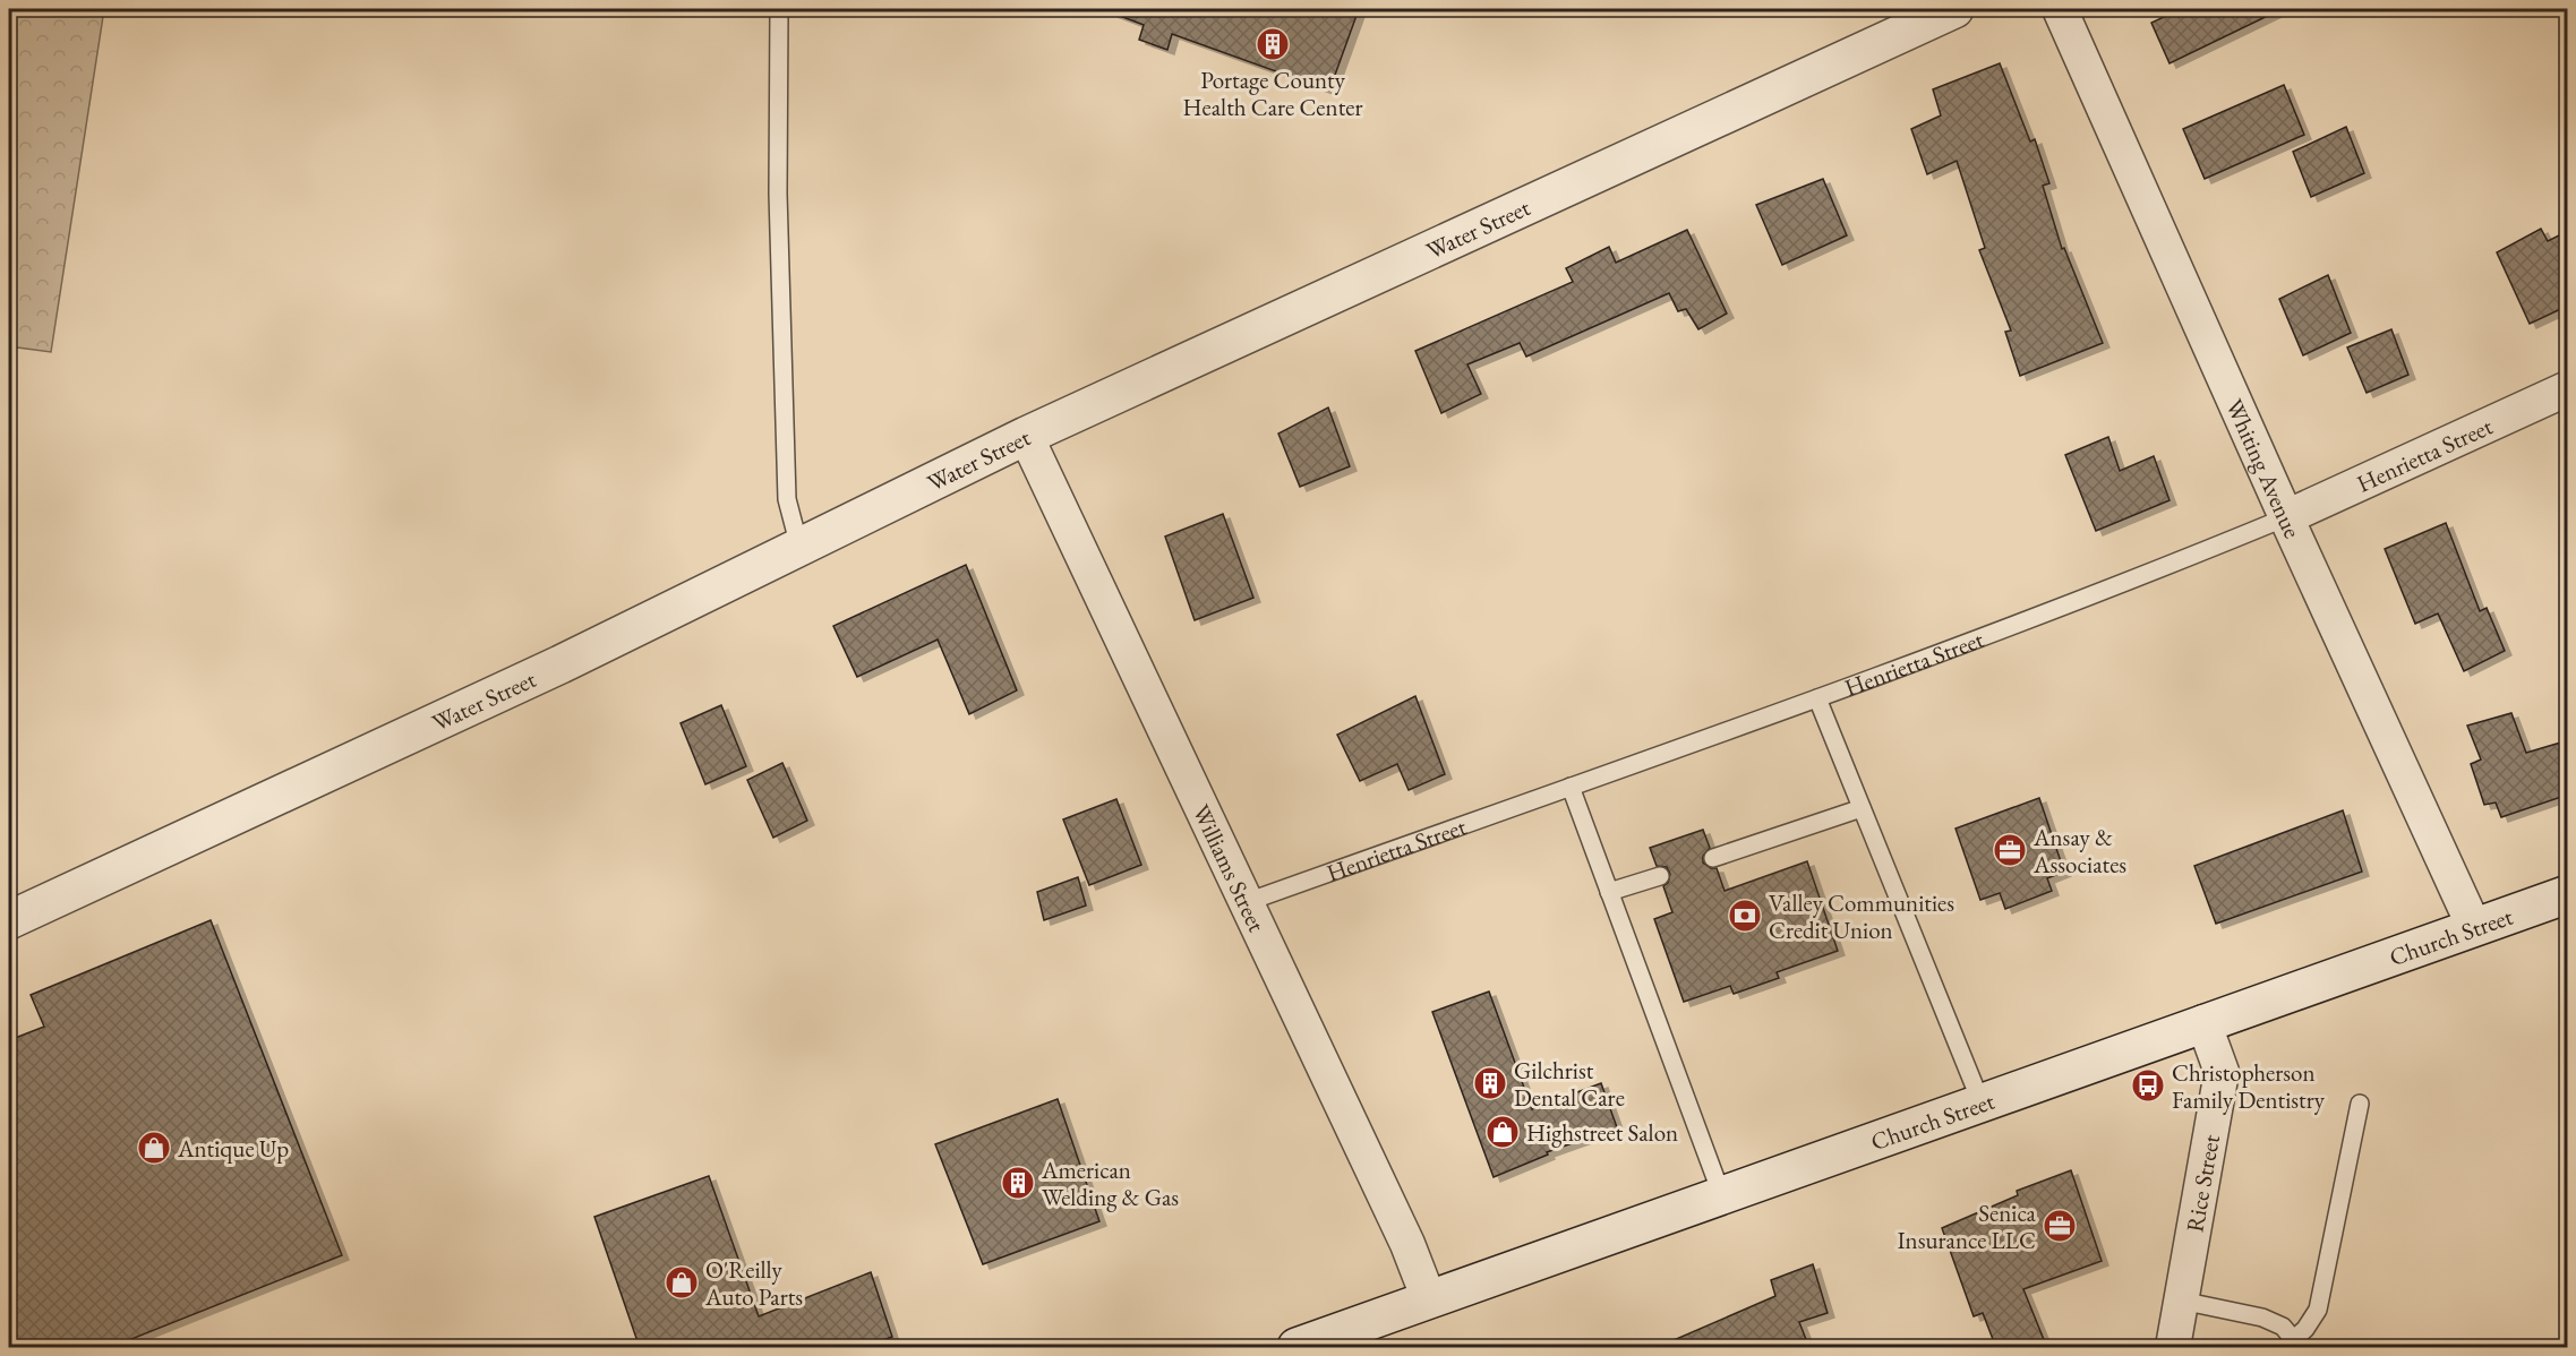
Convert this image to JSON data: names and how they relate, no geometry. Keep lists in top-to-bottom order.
{
  "streets": {
    "street": [
      "Water Street",
      "Henrietta Street",
      "Whiting Avenue",
      "Williams Street",
      "Church Street",
      "Rice Street"
    ]
  },
  "crossings": [
    ["Water Street", "Williams Street"],
    ["Henrietta Street", "Whiting Avenue"],
    ["Henrietta Street", "Williams Street"],
    ["Whiting Avenue", "Church Street"],
    ["Williams Street", "Church Street"],
    ["Church Street", "Rice Street"]
  ],
  "places": {
    "building": ["Portage County Health Care Center", "Gilchrist Dental Care", "American Welding & Gas"],
    "office": ["Ansay & Associates", "Senica Insurance LLC"],
    "bank": ["Valley Communities Credit Union"],
    "bus stop": ["Christopherson Family Dentistry"],
    "shop": ["Highstreet Salon", "Antique Up", "O'Reilly Auto Parts"]
  }
}
